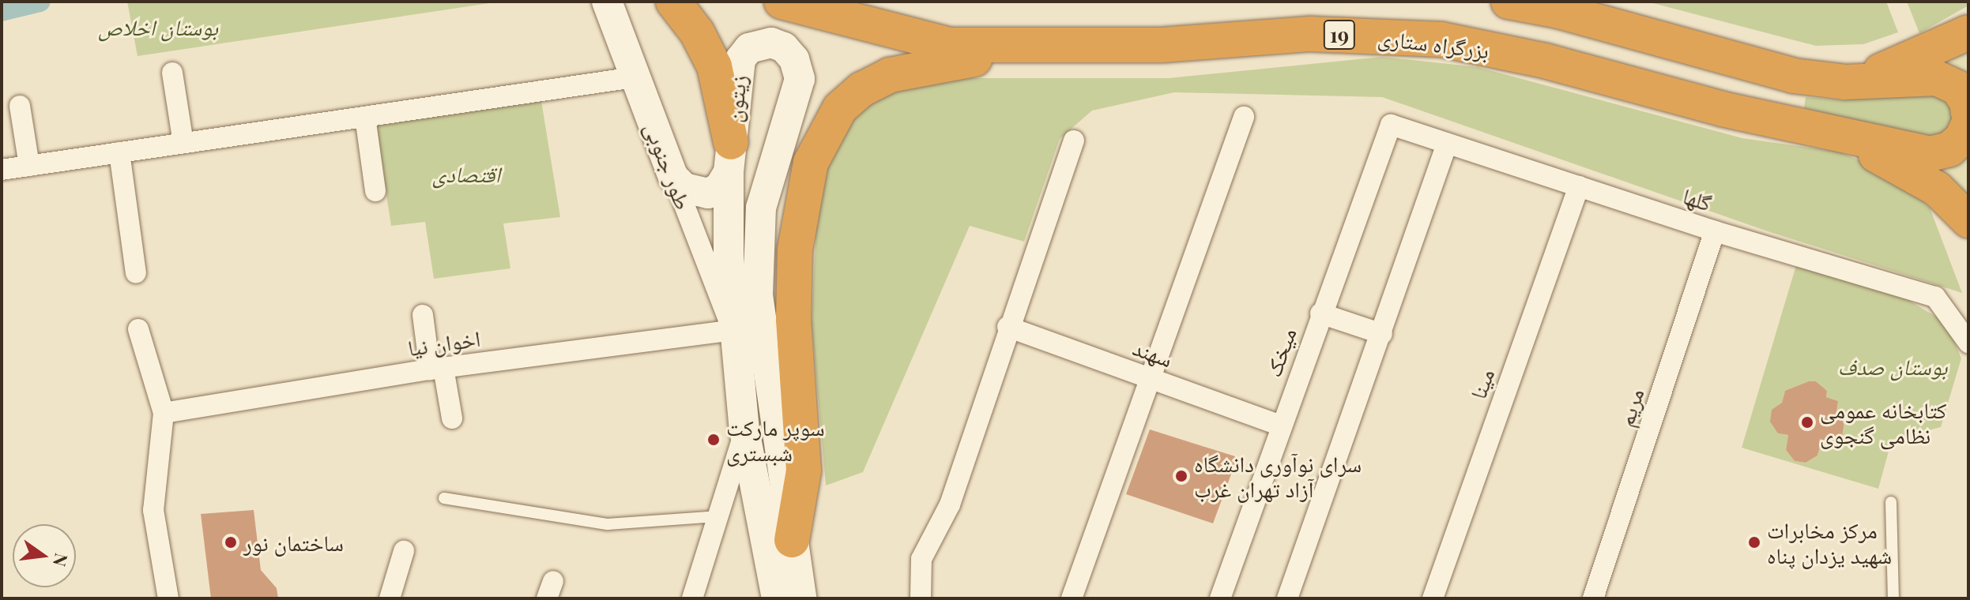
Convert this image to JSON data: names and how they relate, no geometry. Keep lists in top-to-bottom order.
{
  "streets": {
    "highway": ["19", "بزرگراه ستاری"],
    "main road": ["زیتون", "طور جنوبی"],
    "street": [
      "گلها",
      "اخوان نیا",
      "میخک",
      "سهند",
      "مینا",
      "مریم"
    ]
  },
  "crossings": [
    ["زیتون", "طور جنوبی"],
    ["زیتون", "اخوان نیا"],
    ["طور جنوبی", "اخوان نیا"],
    ["گلها", "میخک"],
    ["گلها", "مینا"],
    ["گلها", "مریم"],
    ["میخک", "سهند"]
  ],
  "parks": ["بوستان اخلاص", "اقتصادی", "بوستان صدف"],
  "places": [
    "کتابخانه عمومی نظامی گنجوی",
    "سوپر مارکت شبستری",
    "سرای نوآوری دانشگاه آزاد تهران غرب",
    "ساختمان نور",
    "مرکز مخابرات شهید یزدان پناه"
  ],
  "north": "right"
}
